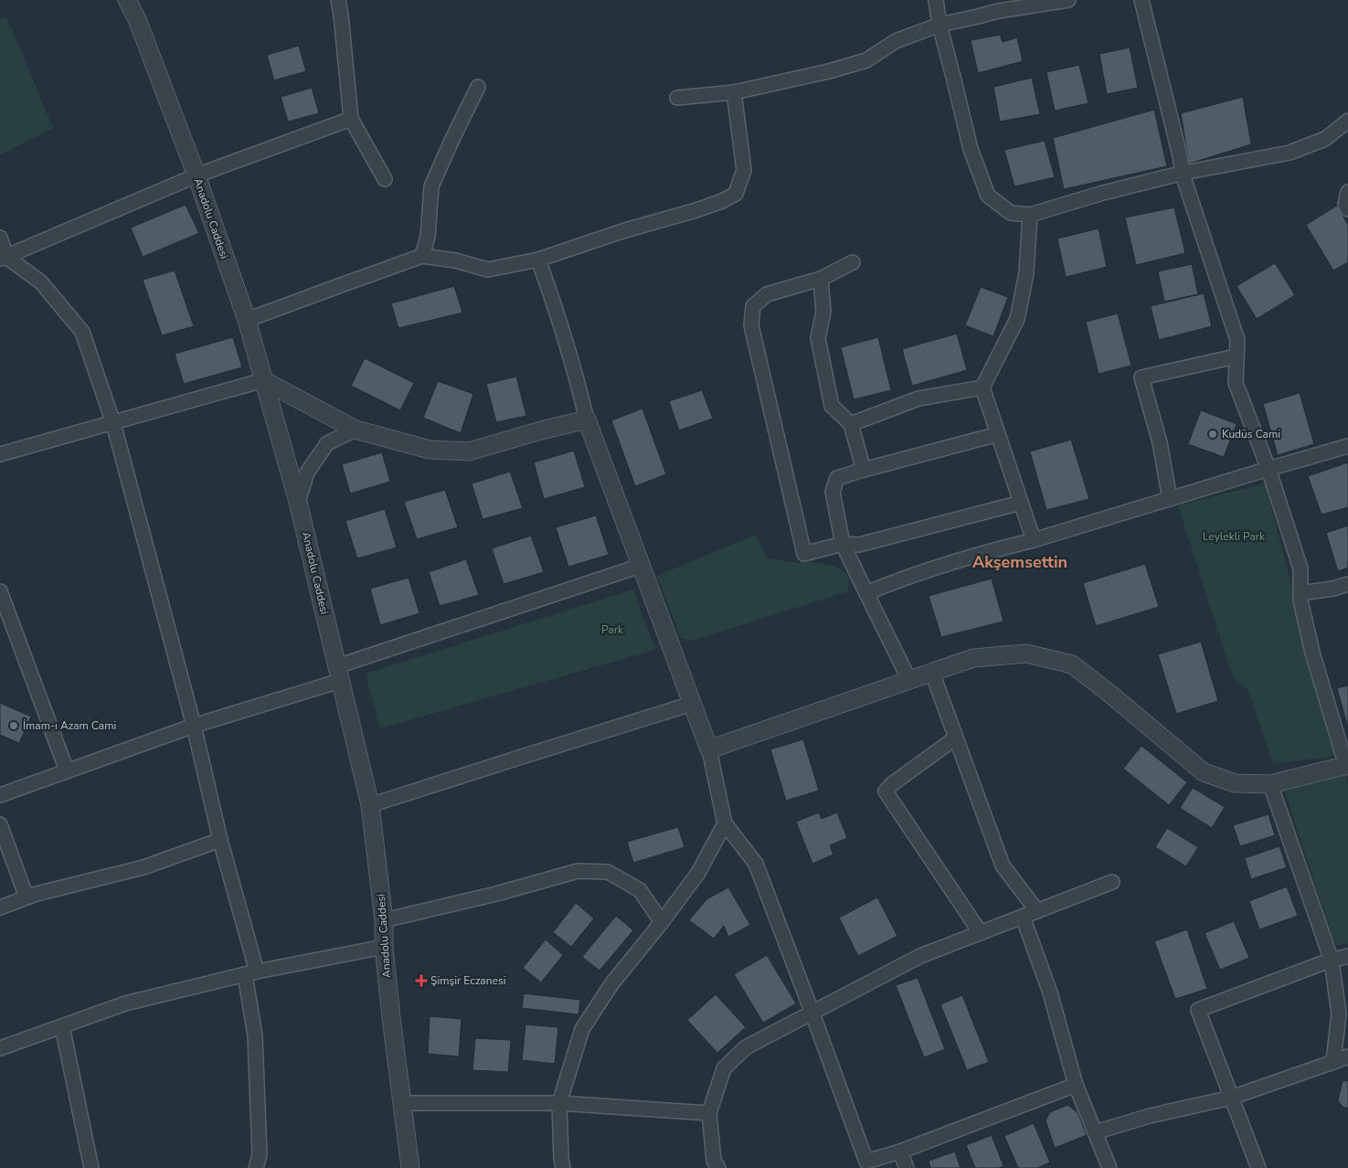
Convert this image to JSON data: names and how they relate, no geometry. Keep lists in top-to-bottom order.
{
  "streets": {
    "street": ["Anadolu Caddesi"]
  },
  "districts": ["Akşemsettin"],
  "parks": ["Leylekli Park", "Park"],
  "places": {
    "other": ["Kudüs Cami", "İmam-ı Azam Cami"],
    "health": ["Şimşir Eczanesi"]
  }
}
